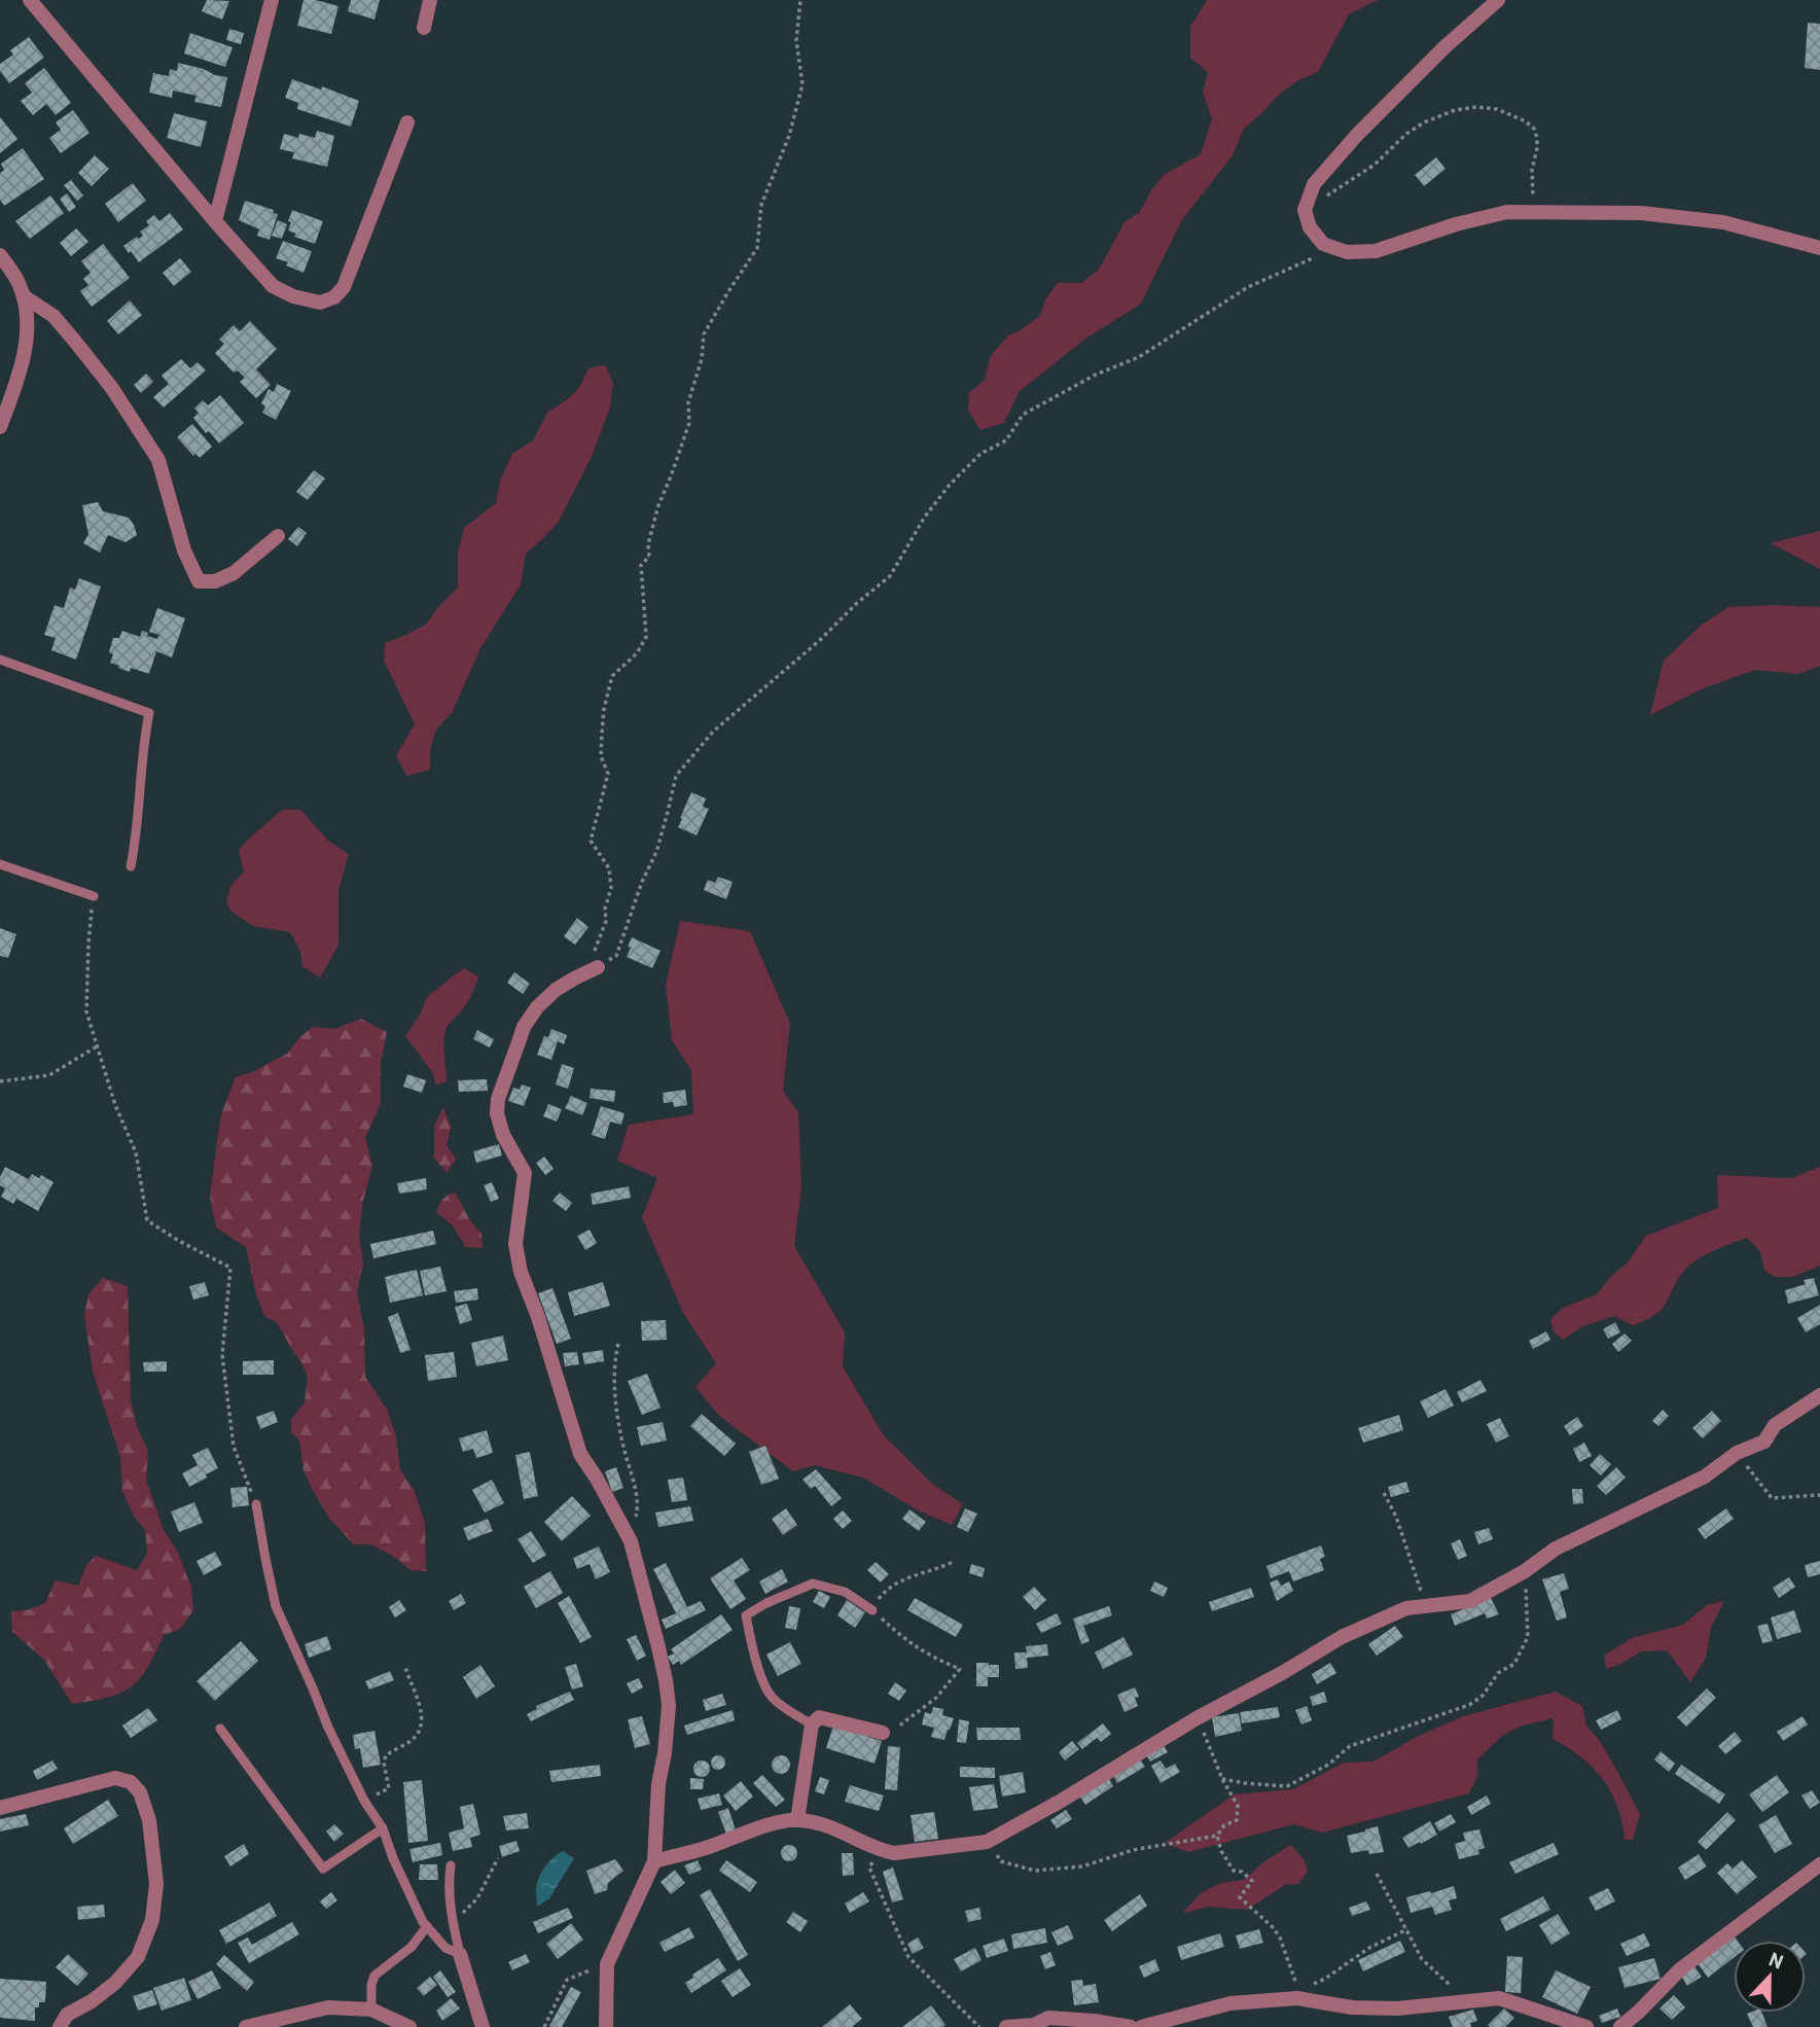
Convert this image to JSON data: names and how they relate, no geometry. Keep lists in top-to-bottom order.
{
  "north": "top"
}
